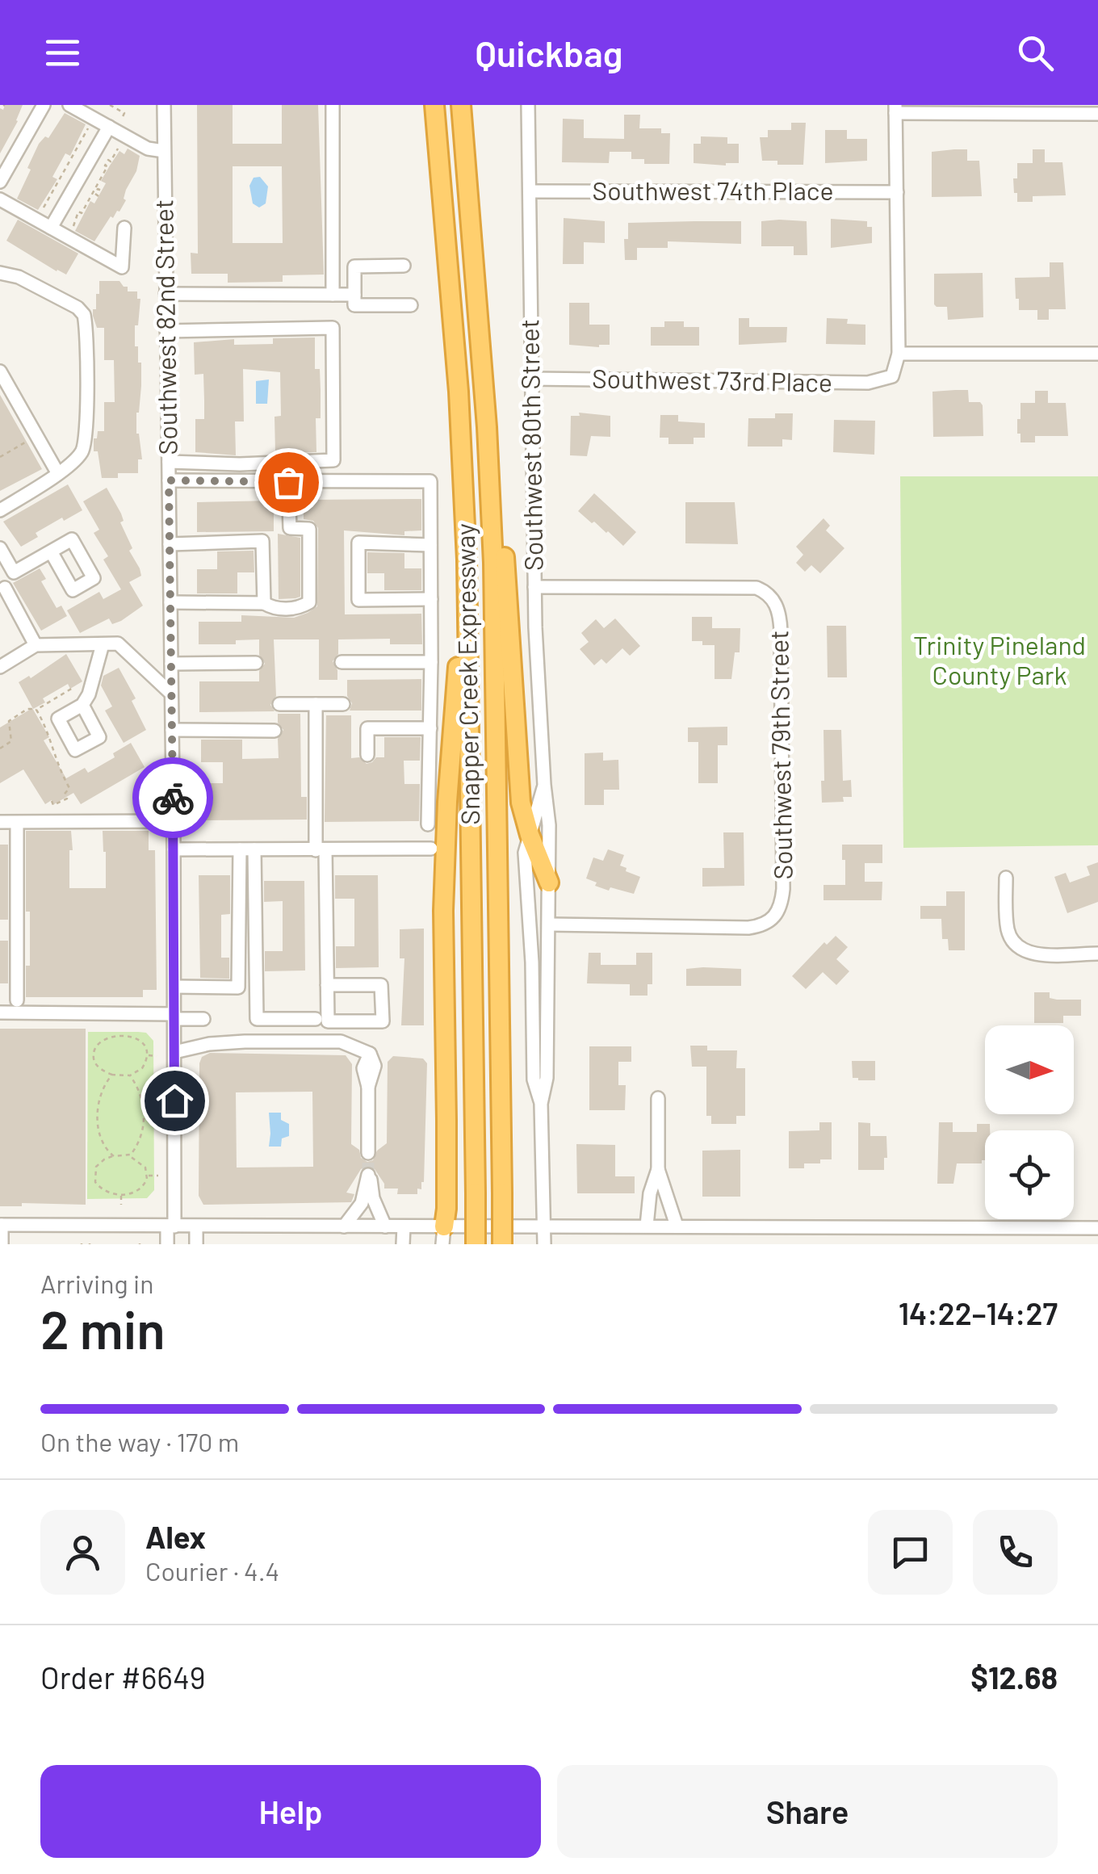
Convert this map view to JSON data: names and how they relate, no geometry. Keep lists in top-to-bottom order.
{
  "streets": {
    "highway": ["Snapper Creek Expressway"],
    "street": [
      "Southwest 74th Place",
      "Southwest 82nd Street",
      "Southwest 73rd Place",
      "Southwest 80th Street",
      "Southwest 79th Street"
    ]
  },
  "crossings": [
    ["Southwest 74th Place", "Southwest 80th Street"],
    ["Southwest 73rd Place", "Southwest 80th Street"],
    ["Southwest 80th Street", "Southwest 79th Street"]
  ],
  "parks": ["Trinity Pineland County Park"],
  "north": "right",
  "page": {
    "header": "Quickbag",
    "heading": ["2 min", "Arriving in", "14:22–14:27"],
    "panel": [
      "Alex",
      "Courier · 4.4",
      "Order #6649",
      "$12.68"
    ],
    "bar": "On the way · 170 m",
    "buttons": ["Help", "Share"]
  }
}
